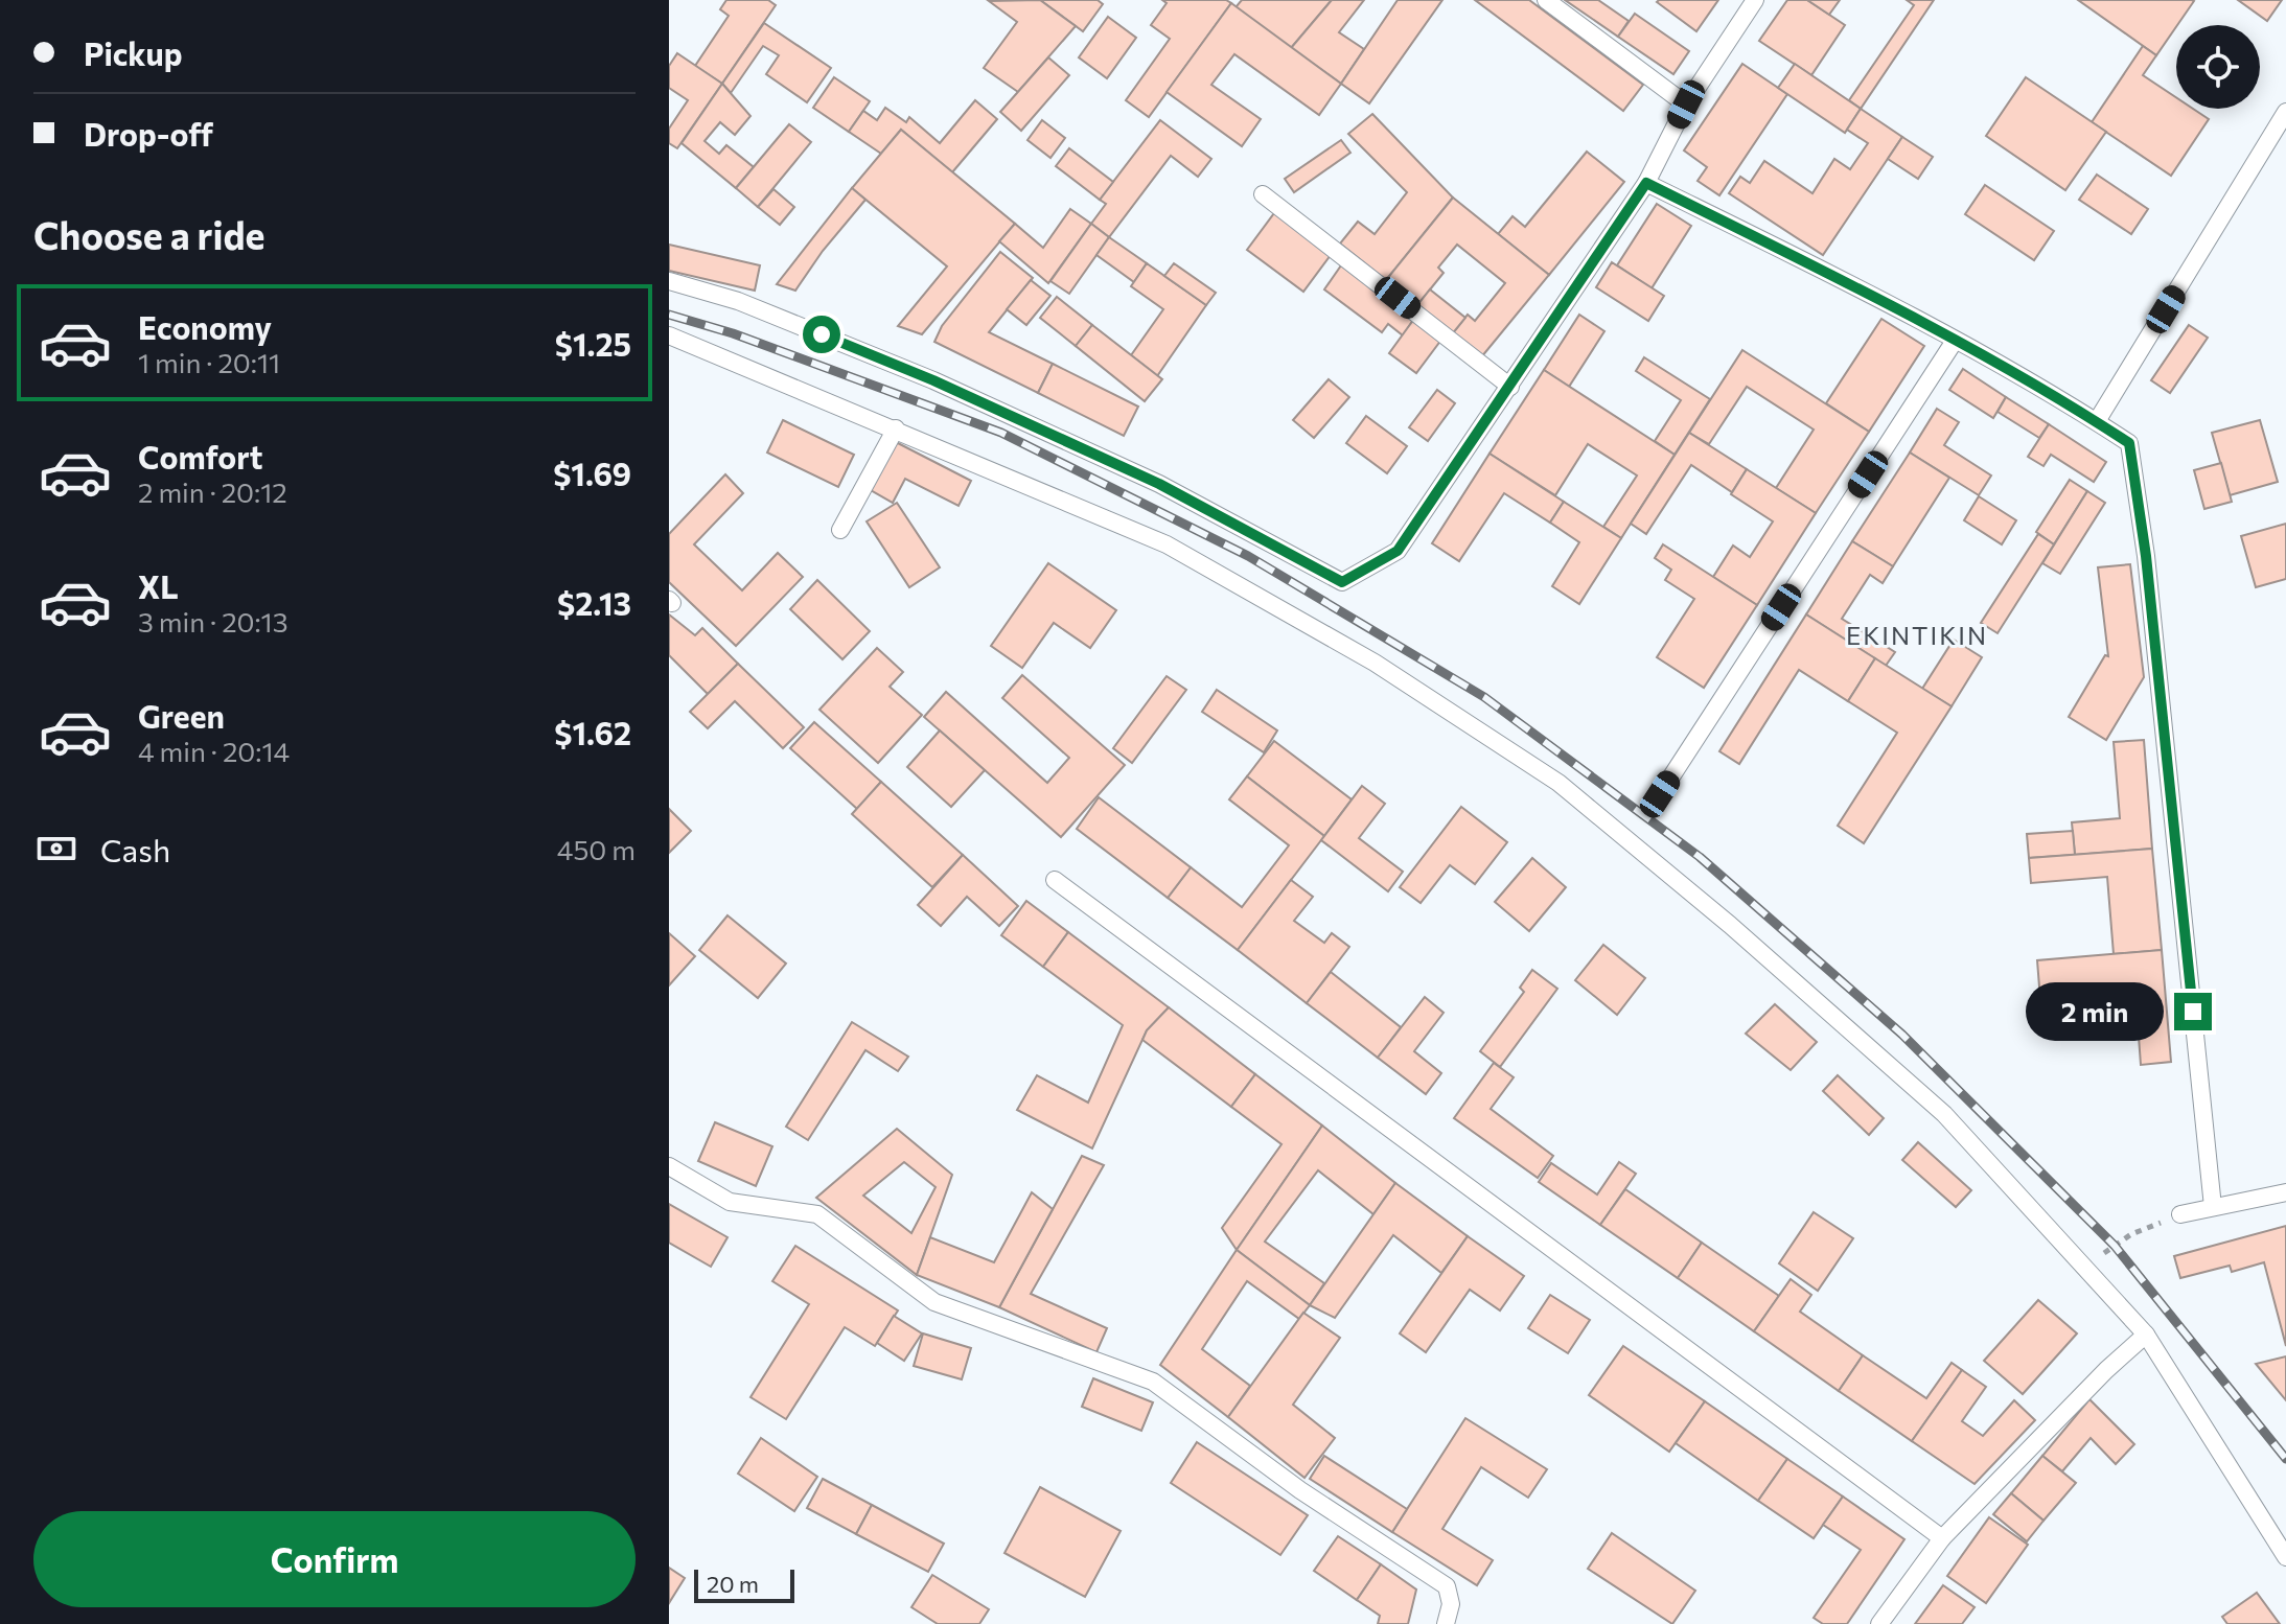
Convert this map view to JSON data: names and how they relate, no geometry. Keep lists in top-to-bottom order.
{
  "districts": ["EKINTIKIN"],
  "scale_bar": "20 m",
  "page": {
    "banner": ["Pickup", "Drop-off"],
    "heading": "Choose a ride",
    "list": [
      {
        "name": "Economy",
        "note": "1 min · 20:11",
        "value": "$1.25"
      },
      {
        "name": "Comfort",
        "note": "2 min · 20:12",
        "value": "$1.69"
      },
      {
        "name": "XL",
        "note": "3 min · 20:13",
        "value": "$2.13"
      },
      {
        "name": "Green",
        "note": "4 min · 20:14",
        "value": "$1.62"
      }
    ],
    "pay": ["Cash", "450 m"],
    "bubble": "2 min",
    "buttons": "Confirm",
    "scale": "20 m"
  }
}
